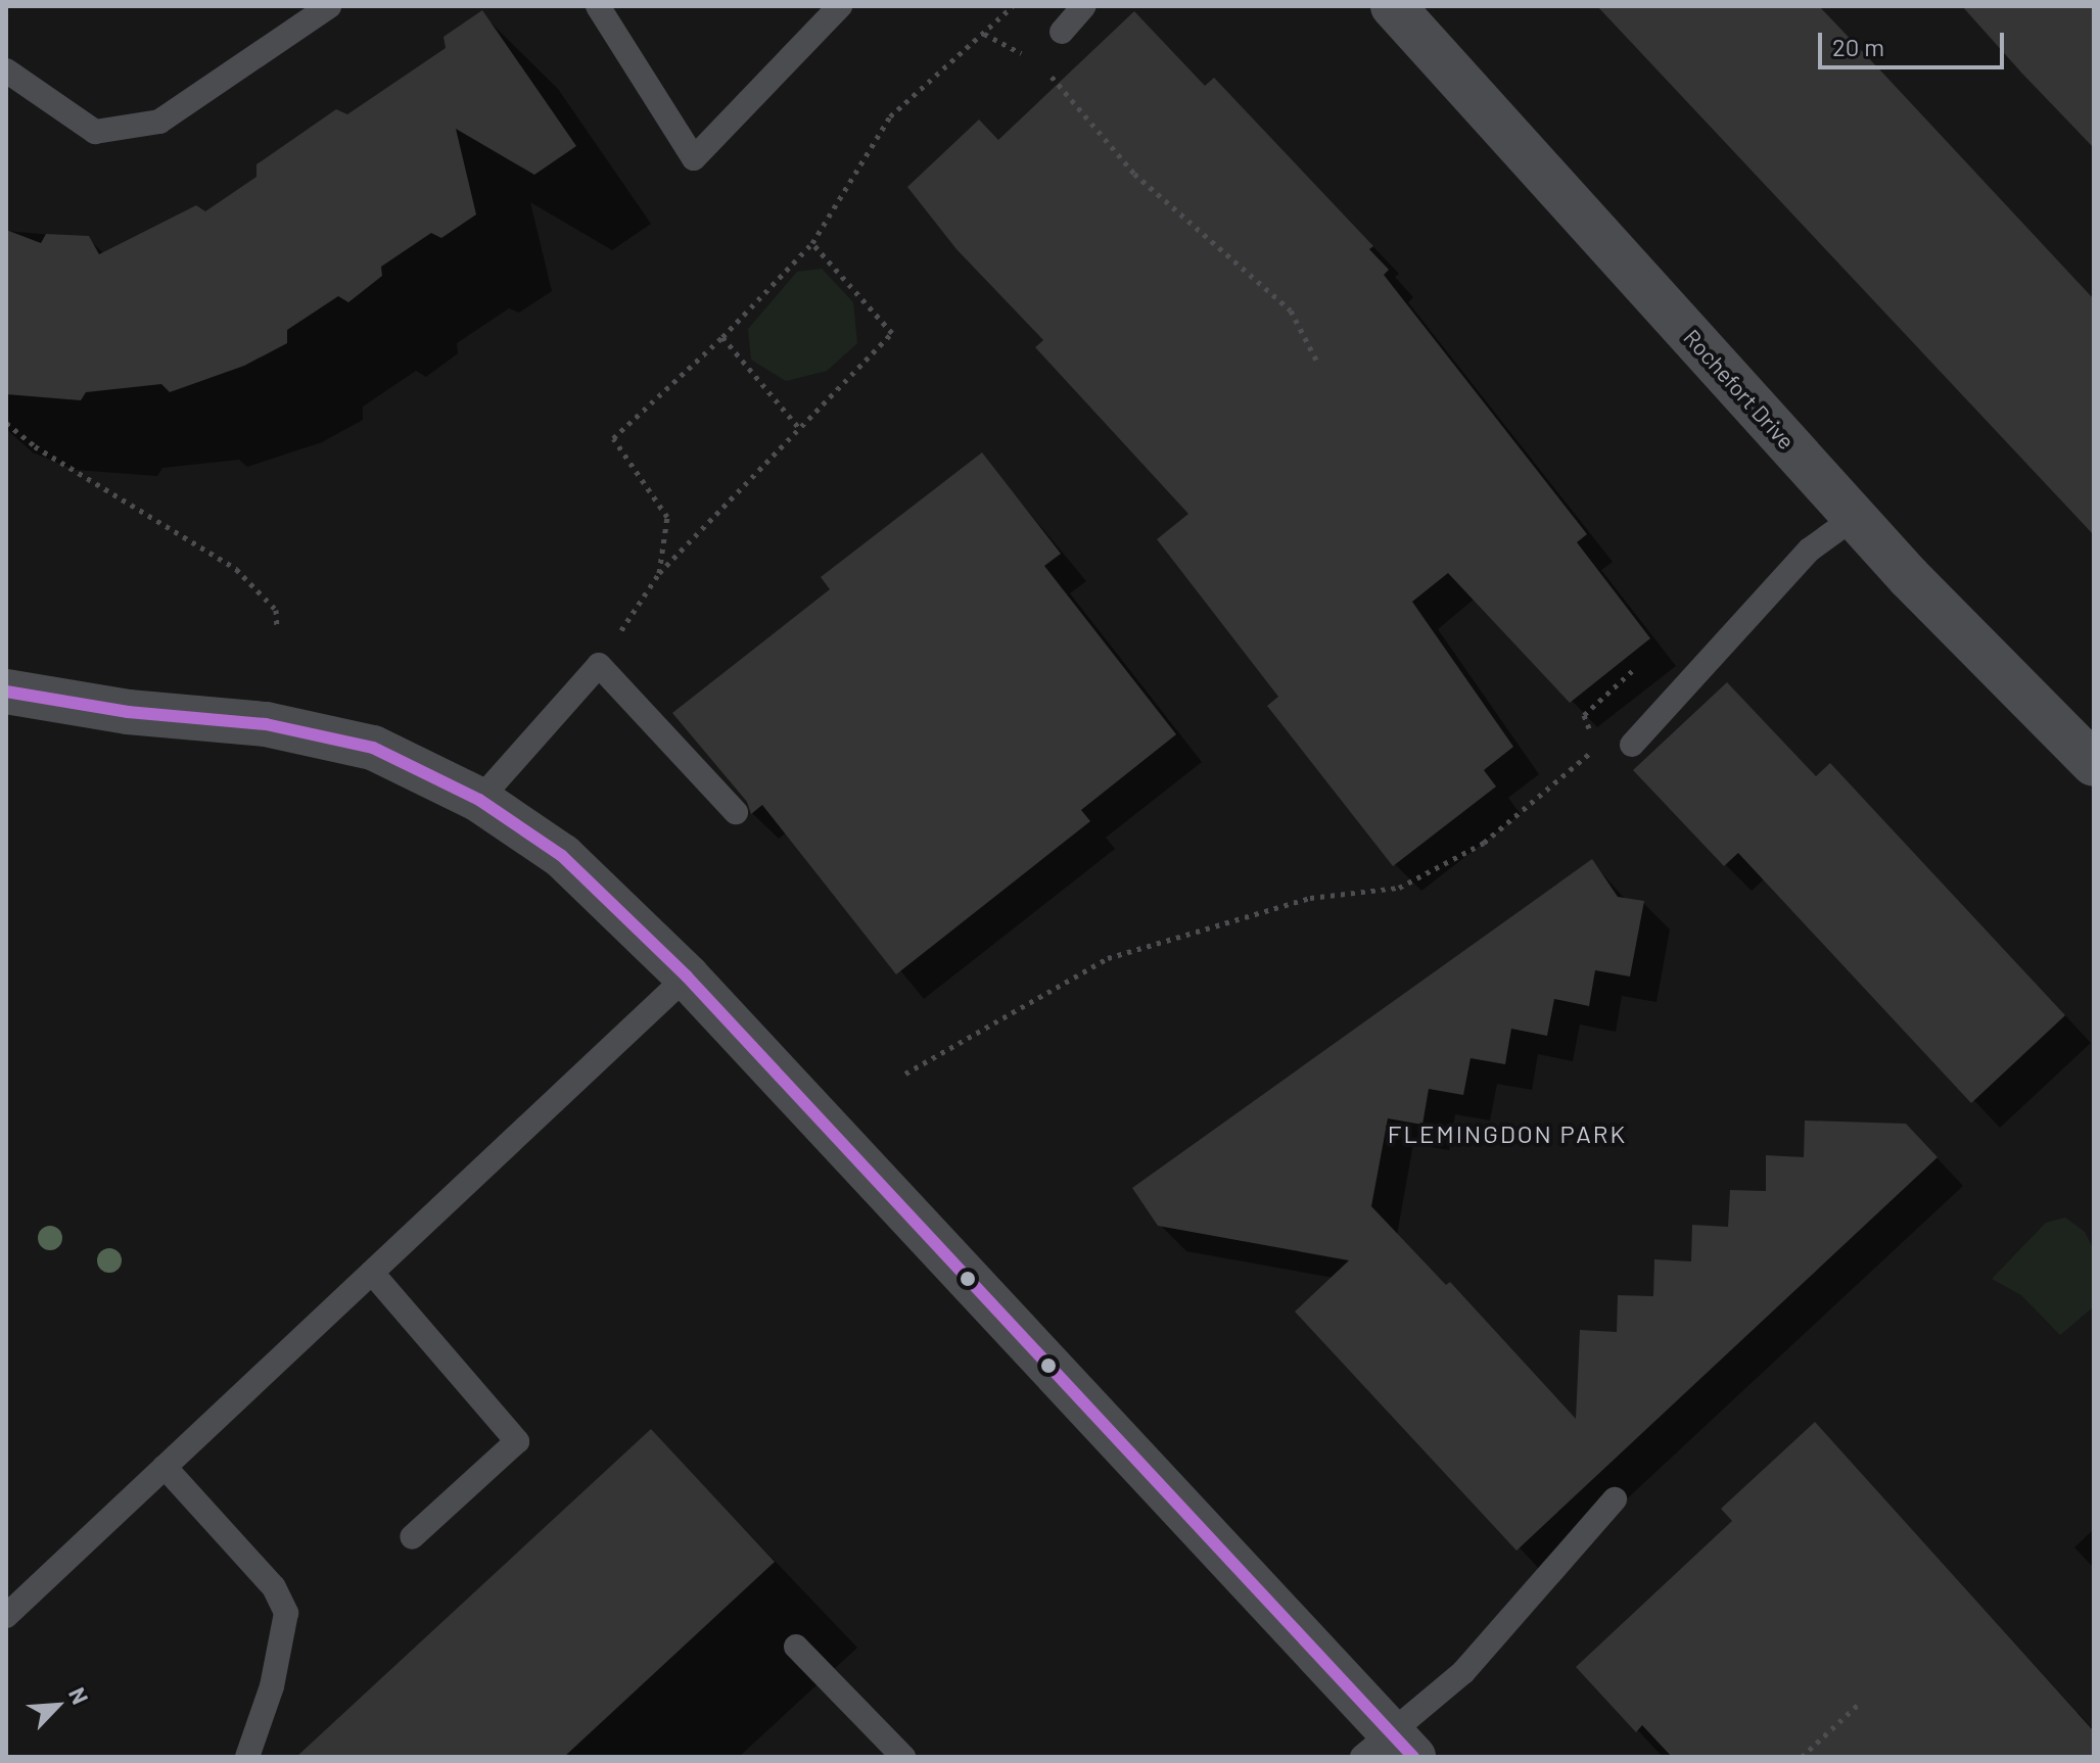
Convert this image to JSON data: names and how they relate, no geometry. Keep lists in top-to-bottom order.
{
  "streets": {
    "street": ["Rochefort Drive"]
  },
  "districts": ["FLEMINGDON PARK"],
  "scale_bar": "20 m",
  "north": "top right"
}
